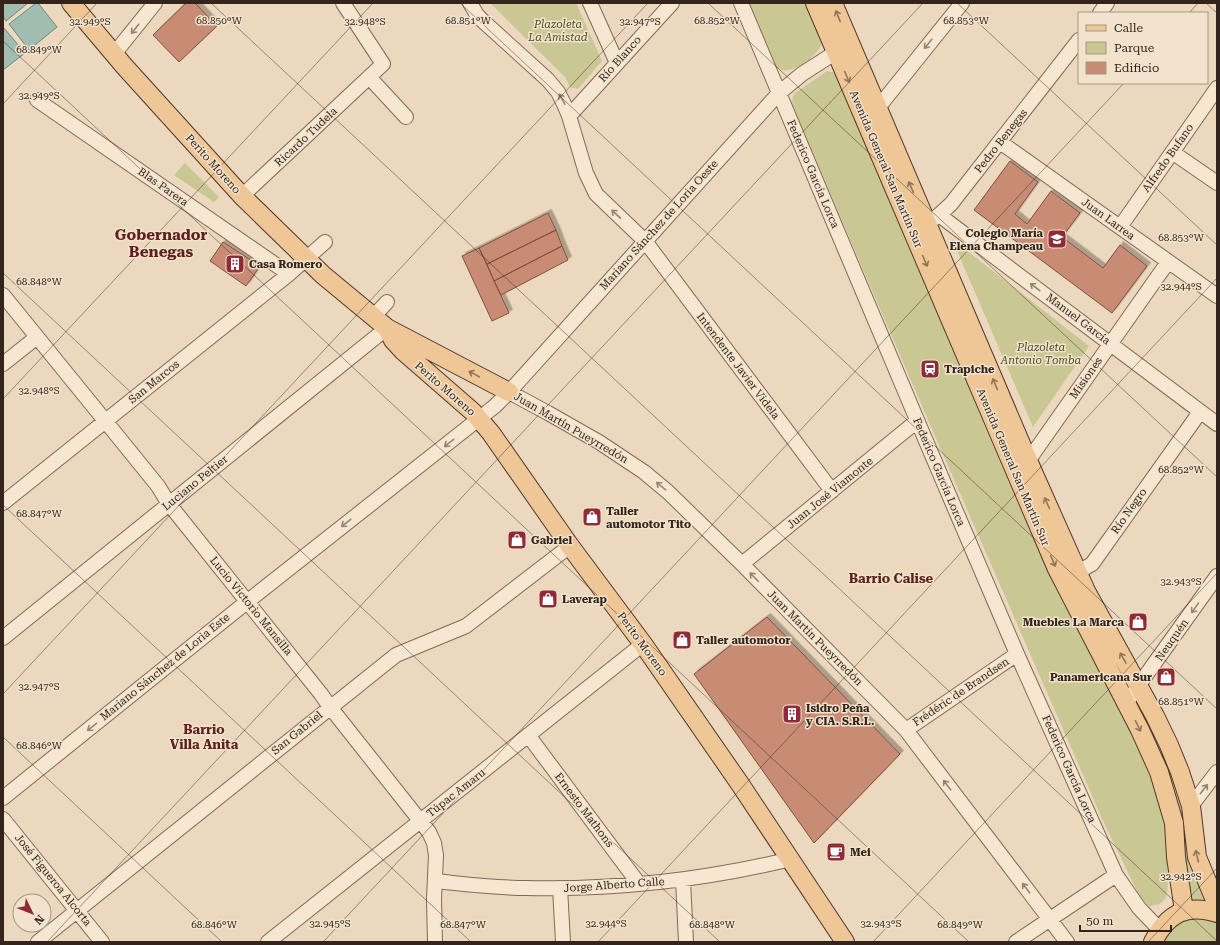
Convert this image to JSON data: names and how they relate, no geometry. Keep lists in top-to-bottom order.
{
  "streets": {
    "main road": ["Perito Moreno", "Avenida General San Martín Sur"],
    "street": [
      "Río Blanco",
      "Ricardo Tudela",
      "Pedro Benegas",
      "Alfredo Bufano",
      "Federico García Lorca",
      "Blas Parera",
      "Juan Larrea",
      "Mariano Sánchez de Loria Oeste",
      "Manuel García",
      "Intendente Javier Videla",
      "Misiones",
      "San Marcos",
      "Juan Martín Pueyrredón",
      "Luciano Peltier",
      "Juan José Viamonte",
      "Río Negro",
      "Lucio Victorio Mansilla",
      "Neuquén",
      "Mariano Sánchez de Loria Este",
      "Frédéric de Brandsen",
      "San Gabriel",
      "Túpac Amaru",
      "Ernesto Mathons",
      "José Figueroa Alcorta",
      "Jorge Alberto Calle"
    ]
  },
  "crossings": [
    ["Río Blanco", "Intendente Javier Videla"],
    ["Ricardo Tudela", "Perito Moreno"],
    ["Pedro Benegas", "Avenida General San Martín Sur"],
    ["Pedro Benegas", "Juan Larrea"],
    ["Pedro Benegas", "Manuel García"],
    ["Alfredo Bufano", "Juan Larrea"],
    ["Perito Moreno", "Mariano Sánchez de Loria Oeste"],
    ["Perito Moreno", "San Marcos"],
    ["Perito Moreno", "Juan Martín Pueyrredón"],
    ["Perito Moreno", "Luciano Peltier"],
    ["Perito Moreno", "Mariano Sánchez de Loria Este"],
    ["Perito Moreno", "San Gabriel"],
    ["Perito Moreno", "Túpac Amaru"],
    ["Perito Moreno", "Jorge Alberto Calle"],
    ["Avenida General San Martín Sur", "Mariano Sánchez de Loria Oeste"],
    ["Avenida General San Martín Sur", "Manuel García"],
    ["Avenida General San Martín Sur", "Misiones"],
    ["Avenida General San Martín Sur", "Río Negro"],
    ["Avenida General San Martín Sur", "Neuquén"],
    ["Federico García Lorca", "Mariano Sánchez de Loria Oeste"],
    ["Federico García Lorca", "Juan José Viamonte"],
    ["Federico García Lorca", "Frédéric de Brandsen"],
    ["Blas Parera", "San Marcos"],
    ["Juan Larrea", "Misiones"],
    ["Mariano Sánchez de Loria Oeste", "Intendente Javier Videla"],
    ["Mariano Sánchez de Loria Oeste", "Juan Martín Pueyrredón"],
    ["Mariano Sánchez de Loria Oeste", "Mariano Sánchez de Loria Este"],
    ["Manuel García", "Misiones"],
    ["Manuel García", "Río Negro"],
    ["Intendente Javier Videla", "Juan José Viamonte"],
    ["San Marcos", "Lucio Victorio Mansilla"],
    ["Juan Martín Pueyrredón", "Juan José Viamonte"],
    ["Juan Martín Pueyrredón", "Frédéric de Brandsen"],
    ["Luciano Peltier", "Lucio Victorio Mansilla"],
    ["Lucio Victorio Mansilla", "Mariano Sánchez de Loria Este"],
    ["Lucio Victorio Mansilla", "San Gabriel"],
    ["Lucio Victorio Mansilla", "Túpac Amaru"],
    ["Lucio Victorio Mansilla", "Jorge Alberto Calle"],
    ["San Gabriel", "José Figueroa Alcorta"],
    ["Túpac Amaru", "Ernesto Mathons"],
    ["Ernesto Mathons", "Jorge Alberto Calle"]
  ],
  "one_way": [
    "Manuel García",
    "Juan Martín Pueyrredón",
    "Neuquén",
    "Mariano Sánchez de Loria Este"
  ],
  "districts": ["Gobernador Benegas", "Barrio Calise", "Barrio Villa Anita"],
  "parks": ["Plazoleta La Amistad", "Plazoleta Antonio Tomba"],
  "places": {
    "school or university": ["Colegio María Elena Champeau"],
    "building": ["Casa Romero", "Isidro Peña y CIA. S.R.L."],
    "station": ["Trapiche"],
    "shop": [
      "Taller automotor Tito",
      "Gabriel",
      "Laverap",
      "Muebles La Marca",
      "Taller automotor",
      "Panamericana Sur"
    ],
    "cafe": ["Mei"]
  },
  "legend": ["Calle", "Parque", "Edificio"],
  "scale_bar": "50 m",
  "north": "bottom right",
  "coordinates": [
    "68.850°W",
    "68.851°W",
    "68.852°W",
    "68.853°W",
    "32.949°S",
    "32.948°S",
    "32.947°S",
    "68.849°W",
    "68.848°W",
    "32.944°S",
    "68.847°W",
    "32.943°S",
    "68.846°W",
    "32.942°S",
    "32.945°S"
  ]
}
